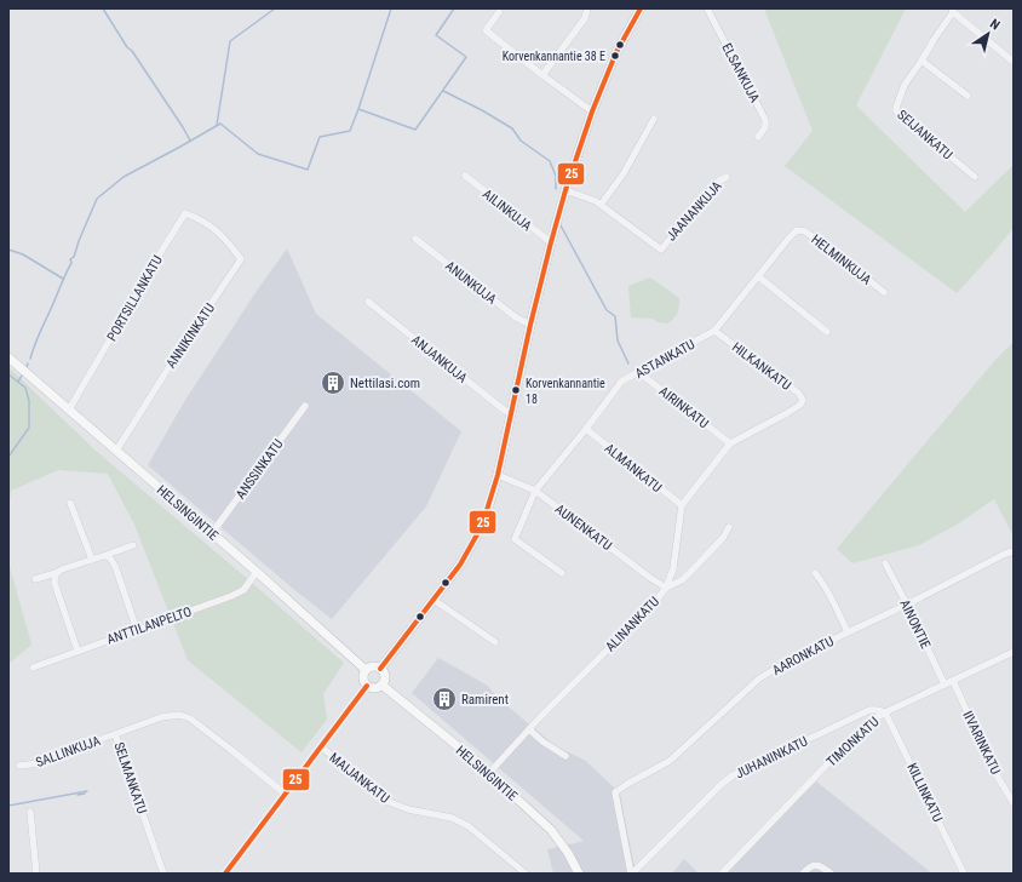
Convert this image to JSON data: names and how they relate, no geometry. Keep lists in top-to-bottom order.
{
  "streets": {
    "main road": ["HELSINGINTIE"],
    "street": [
      "ELSANKUJA",
      "SEIJANKATU",
      "AILINKUJA",
      "JAANANKUJA",
      "HELMINKUJA",
      "ANUNKUJA",
      "PORTSILLANKATU",
      "ANNIKINKATU",
      "ANJANKUJA",
      "ASTANKATU",
      "HILKANKATU",
      "AIRINKATU",
      "ALMANKATU",
      "ANSSINKATU",
      "AUNENKATU",
      "ALINANKATU",
      "AINONTIE",
      "ANTTILANPELTO",
      "AARONKATU",
      "TIMONKATU",
      "IIVARINKATU",
      "SALLINKUJA",
      "JUHANINKATU",
      "SELMANKATU",
      "MAIJANKATU",
      "KILLINKATU"
    ]
  },
  "crossings": [
    ["HELMINKUJA", "ASTANKATU"],
    ["PORTSILLANKATU", "ANNIKINKATU"],
    ["PORTSILLANKATU", "HELSINGINTIE"],
    ["ANNIKINKATU", "HELSINGINTIE"],
    ["ASTANKATU", "HILKANKATU"],
    ["ASTANKATU", "AIRINKATU"],
    ["ASTANKATU", "ALMANKATU"],
    ["ASTANKATU", "AUNENKATU"],
    ["HILKANKATU", "AIRINKATU"],
    ["ALMANKATU", "ALINANKATU"],
    ["ANSSINKATU", "HELSINGINTIE"],
    ["HELSINGINTIE", "ALINANKATU"],
    ["HELSINGINTIE", "ANTTILANPELTO"],
    ["AUNENKATU", "ALINANKATU"],
    ["AINONTIE", "AARONKATU"],
    ["AINONTIE", "TIMONKATU"],
    ["AARONKATU", "JUHANINKATU"],
    ["TIMONKATU", "IIVARINKATU"],
    ["TIMONKATU", "JUHANINKATU"],
    ["TIMONKATU", "KILLINKATU"],
    ["SALLINKUJA", "SELMANKATU"],
    ["JUHANINKATU", "KILLINKATU"]
  ],
  "places": {
    "other": ["Korvenkannantie 38 E", "Korvenkannantie 18"],
    "building": ["Nettilasi.com", "Ramirent"]
  },
  "lines": ["transit line 25"],
  "north": "top right"
}
